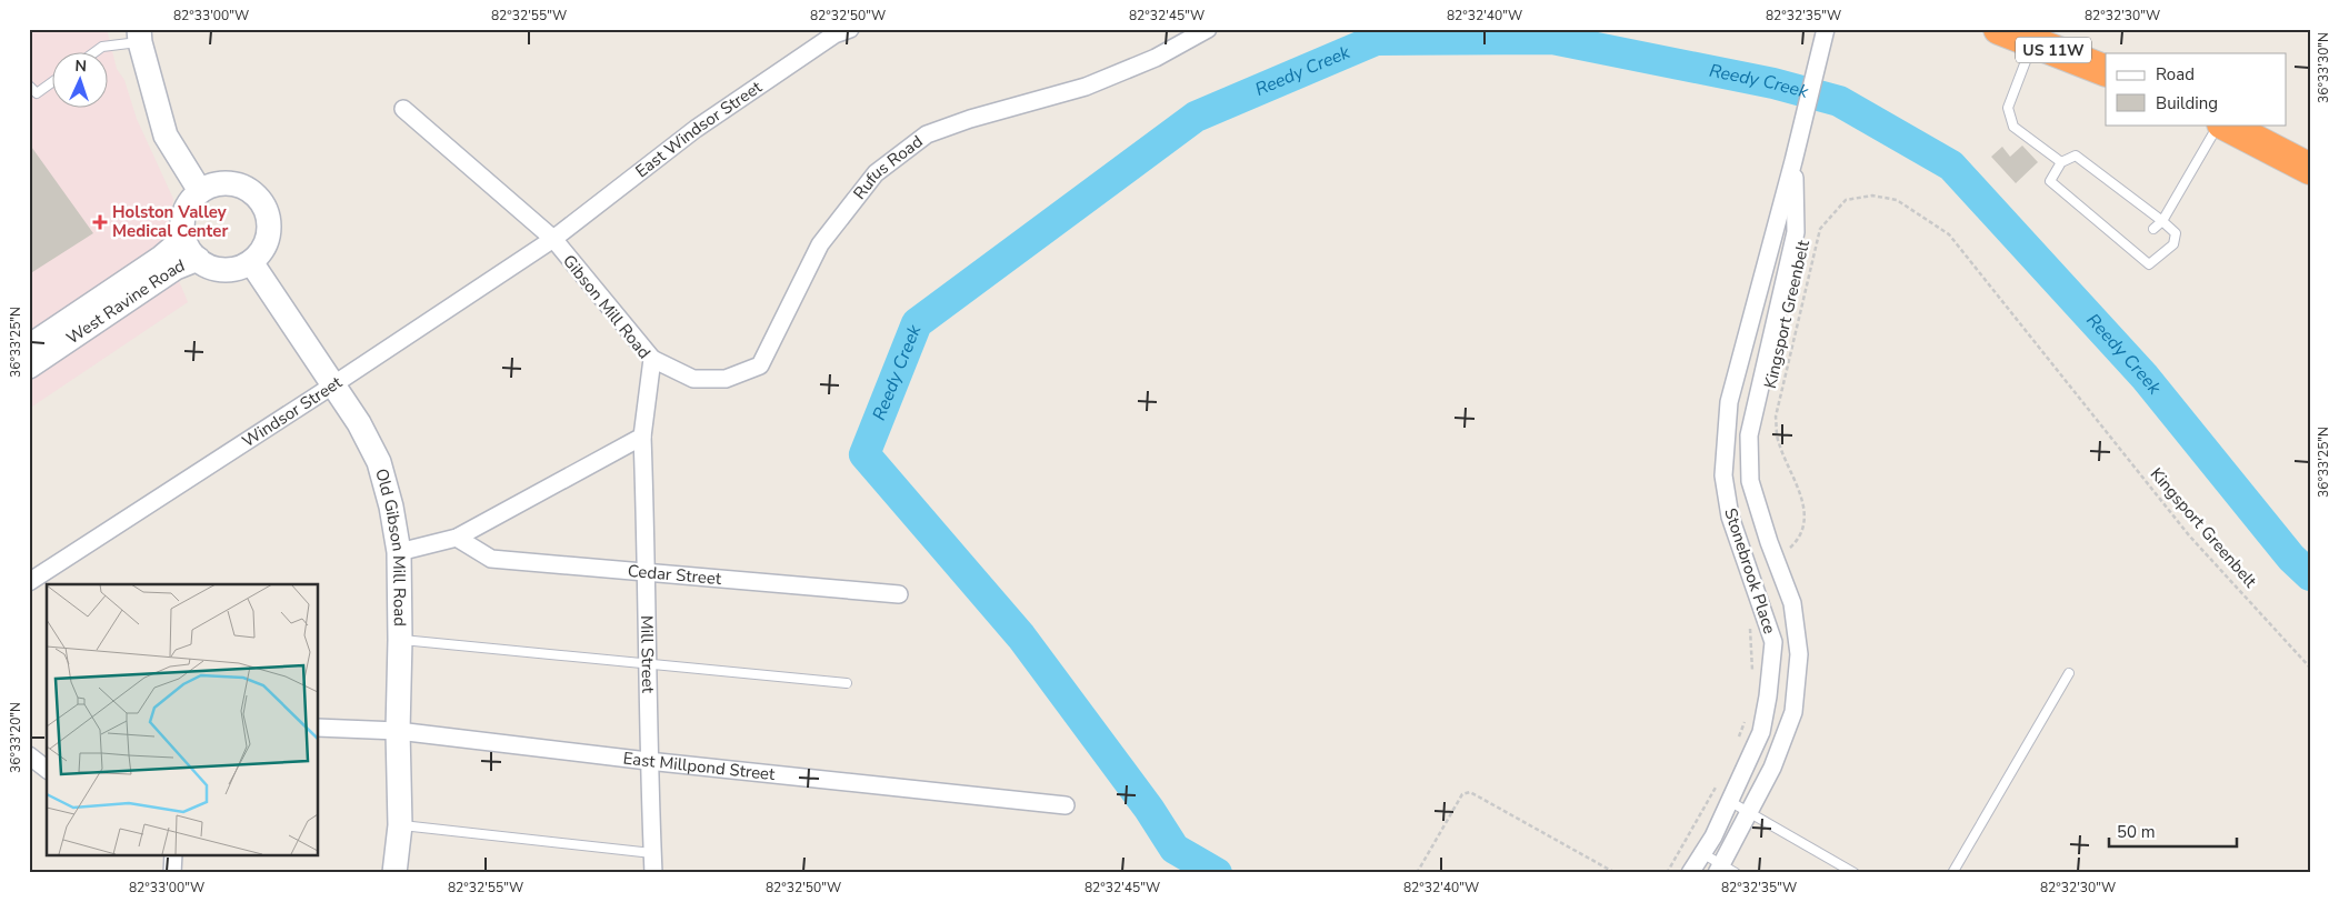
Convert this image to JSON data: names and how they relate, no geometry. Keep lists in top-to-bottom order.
{
  "streets": {
    "highway": ["US 11W"],
    "main road": ["West Ravine Road", "Old Gibson Mill Road"],
    "street": [
      "East Windsor Street",
      "Rufus Road",
      "Gibson Mill Road",
      "Windsor Street",
      "Stonebrook Place",
      "Cedar Street",
      "Mill Street",
      "East Millpond Street"
    ],
    "path": ["Kingsport Greenbelt"]
  },
  "crossings": [
    ["East Windsor Street", "Gibson Mill Road"],
    ["East Windsor Street", "Windsor Street"],
    ["Rufus Road", "Gibson Mill Road"],
    ["West Ravine Road", "Old Gibson Mill Road"],
    ["Gibson Mill Road", "Windsor Street"],
    ["Gibson Mill Road", "Mill Street"],
    ["Kingsport Greenbelt", "Stonebrook Place"],
    ["Windsor Street", "Old Gibson Mill Road"],
    ["Old Gibson Mill Road", "East Millpond Street"],
    ["Cedar Street", "Mill Street"],
    ["Mill Street", "East Millpond Street"]
  ],
  "water": ["Reedy Creek"],
  "places": {
    "health": ["Holston Valley Medical Center"]
  },
  "legend": ["Road", "Building"],
  "scale_bar": "50 m",
  "north": "top",
  "coordinates": [
    "82°33'00\"W",
    "82°32'55\"W",
    "82°32'50\"W",
    "82°32'45\"W",
    "82°32'40\"W",
    "82°32'35\"W",
    "82°32'30\"W",
    "36°33'30\"N",
    "36°33'25\"N",
    "36°33'20\"N"
  ]
}
